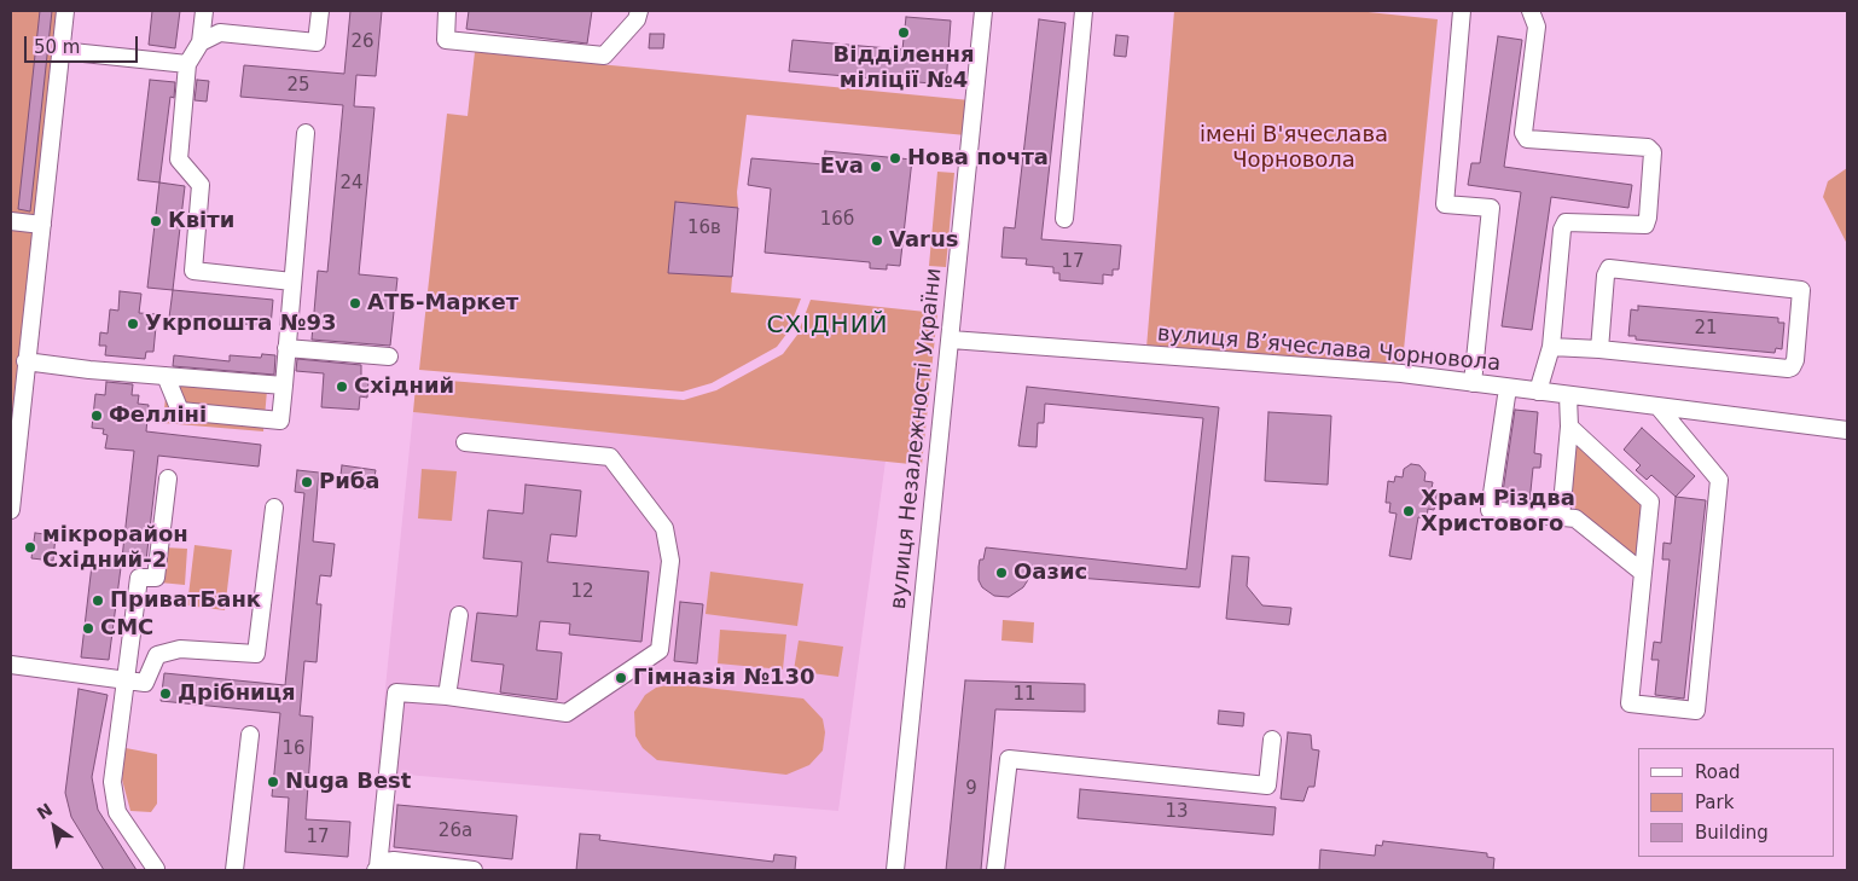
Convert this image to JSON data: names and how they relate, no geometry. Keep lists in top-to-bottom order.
{
  "streets": {
    "street": ["вулиця Вʼячеслава Чорновола", "вулиця Незалежності України"]
  },
  "crossings": [
    ["вулиця Вʼячеслава Чорновола", "вулиця Незалежності України"]
  ],
  "districts": ["СХІДНИЙ"],
  "parks": ["імені В'ячеслава Чорновола"],
  "places": [
    "Відділення міліції №4",
    "Нова почта",
    "Eva",
    "Квіти",
    "Varus",
    "АТБ-Маркет",
    "Укрпошта №93",
    "Східний",
    "Фелліні",
    "Риба",
    "Храм Різдва Христового",
    "мікрорайон Східний-2",
    "Оазис",
    "ПриватБанк",
    "СМС",
    "Гімназія №130",
    "Дрібниця",
    "Nuga Best"
  ],
  "house_numbers": [
    "26",
    "25",
    "24",
    "16б",
    "16в",
    "17",
    "21",
    "12",
    "11",
    "16",
    "9",
    "13",
    "26а",
    "17"
  ],
  "legend": ["Road", "Park", "Building"],
  "scale_bar": "50 m",
  "north": "top left"
}
